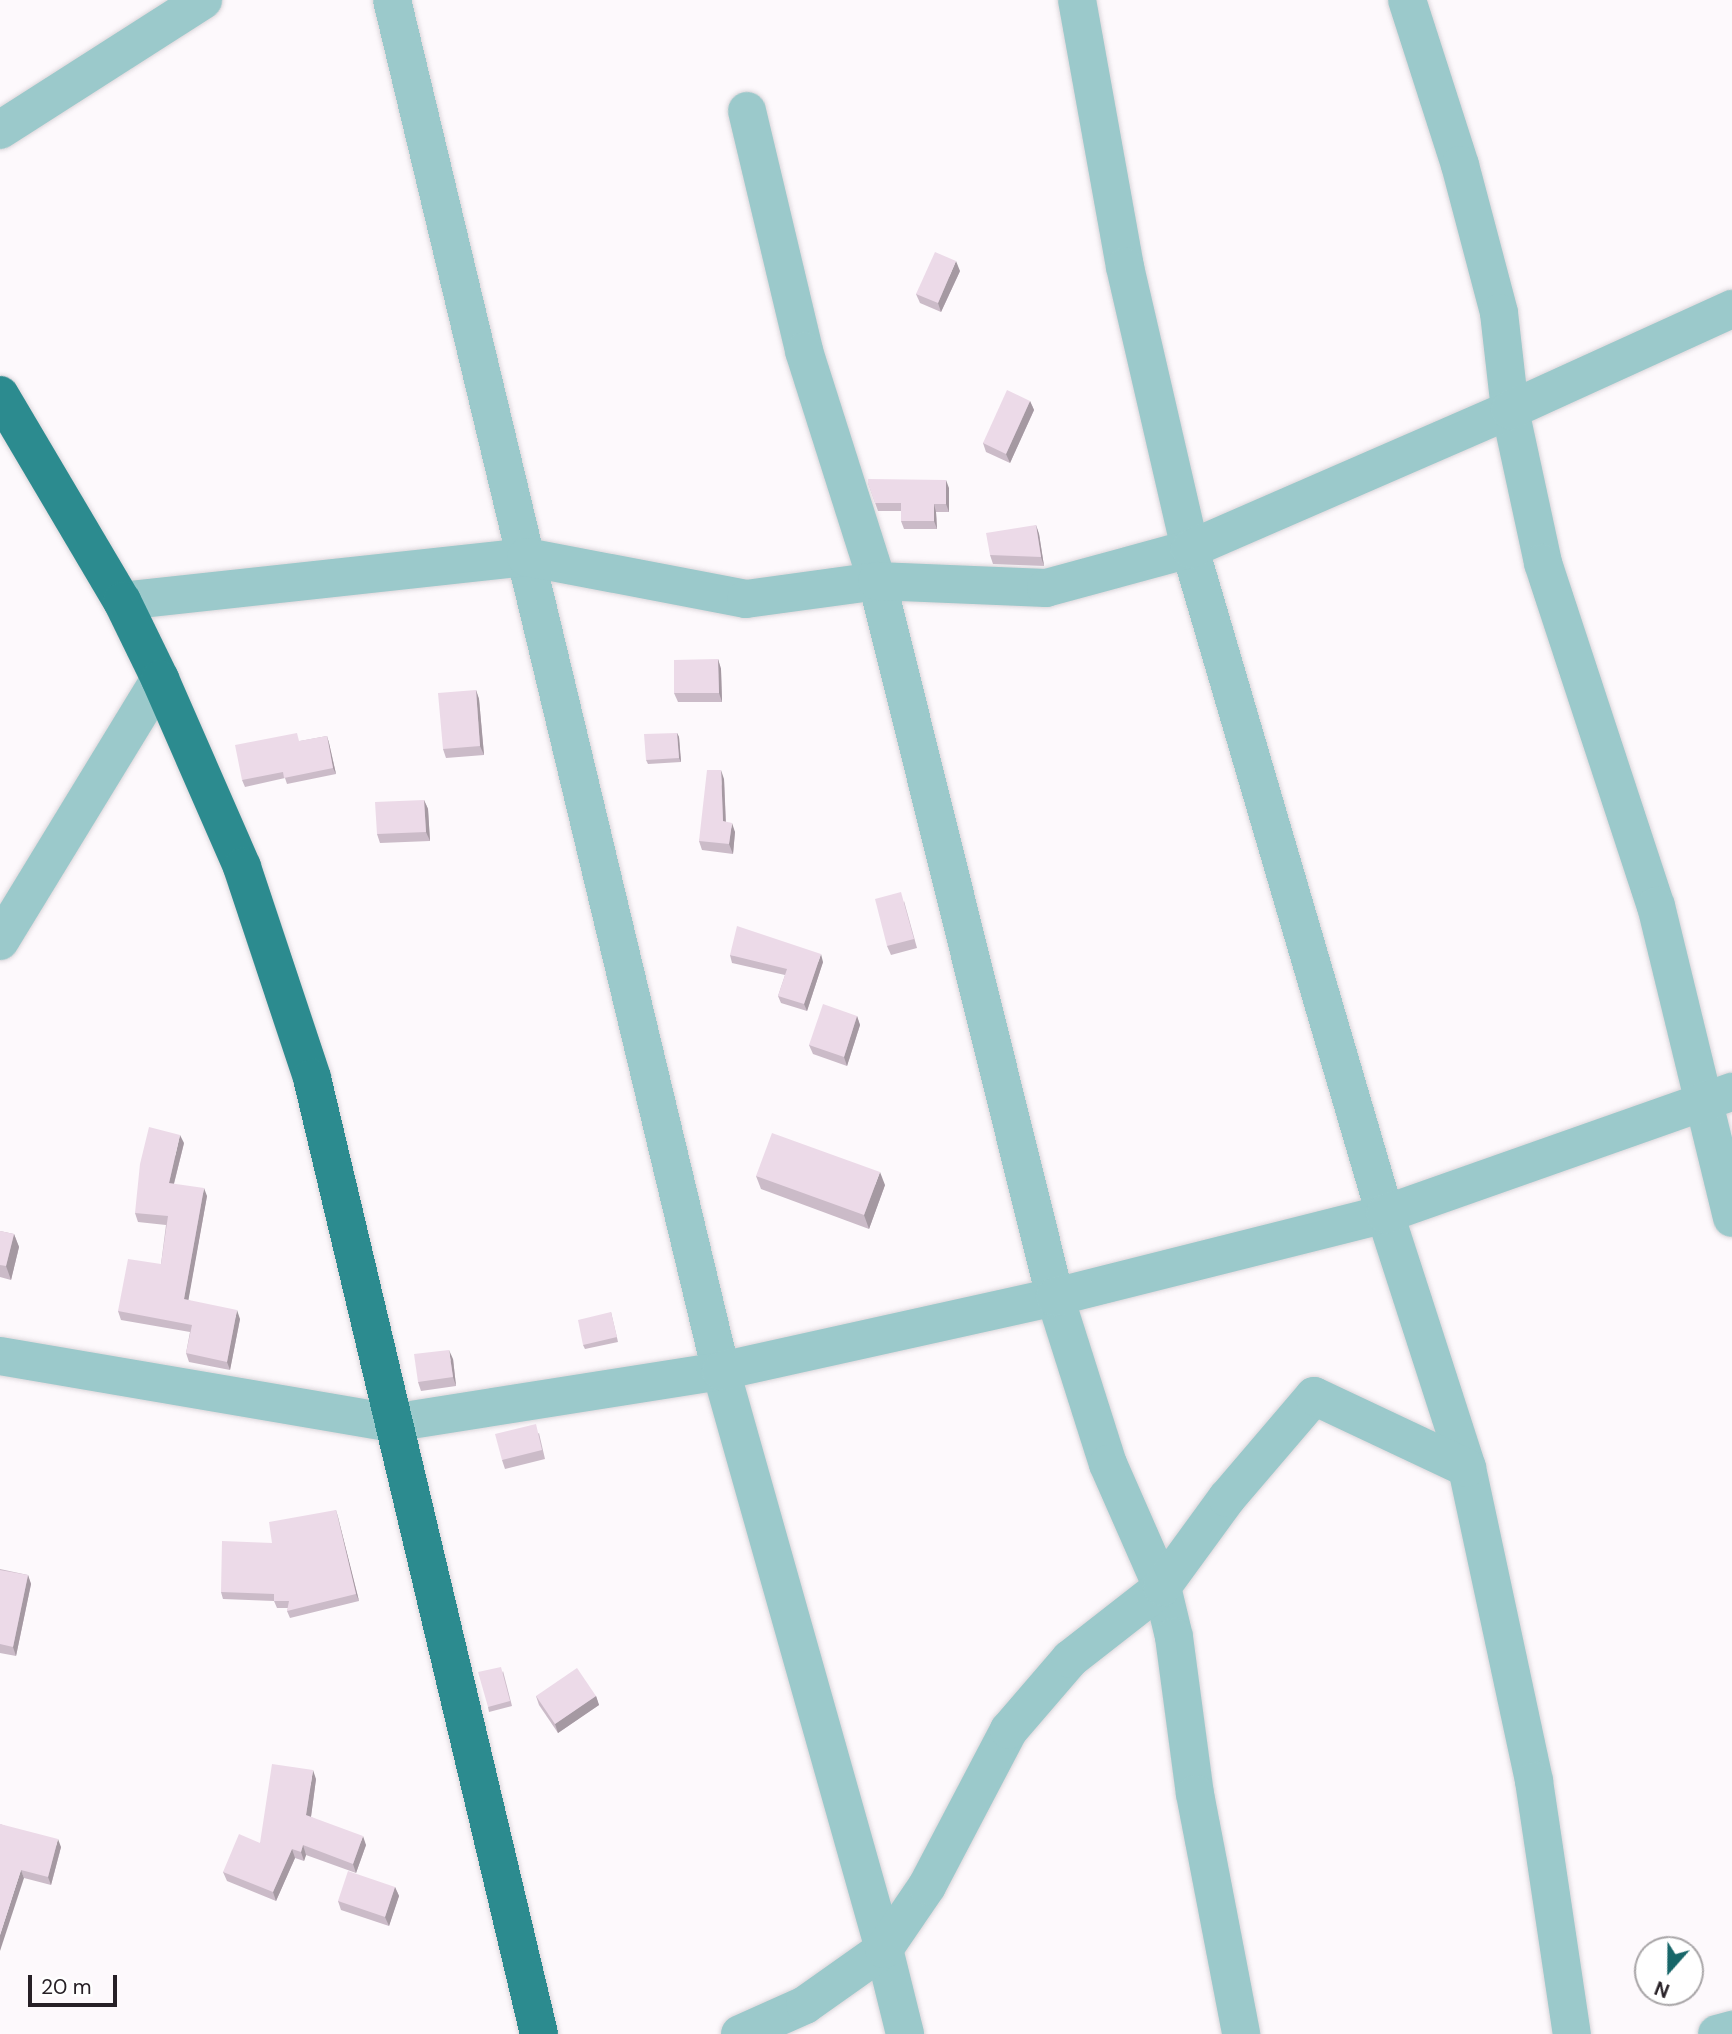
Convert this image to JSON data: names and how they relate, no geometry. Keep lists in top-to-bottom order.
{
  "scale_bar": "20 m",
  "north": "bottom"
}
